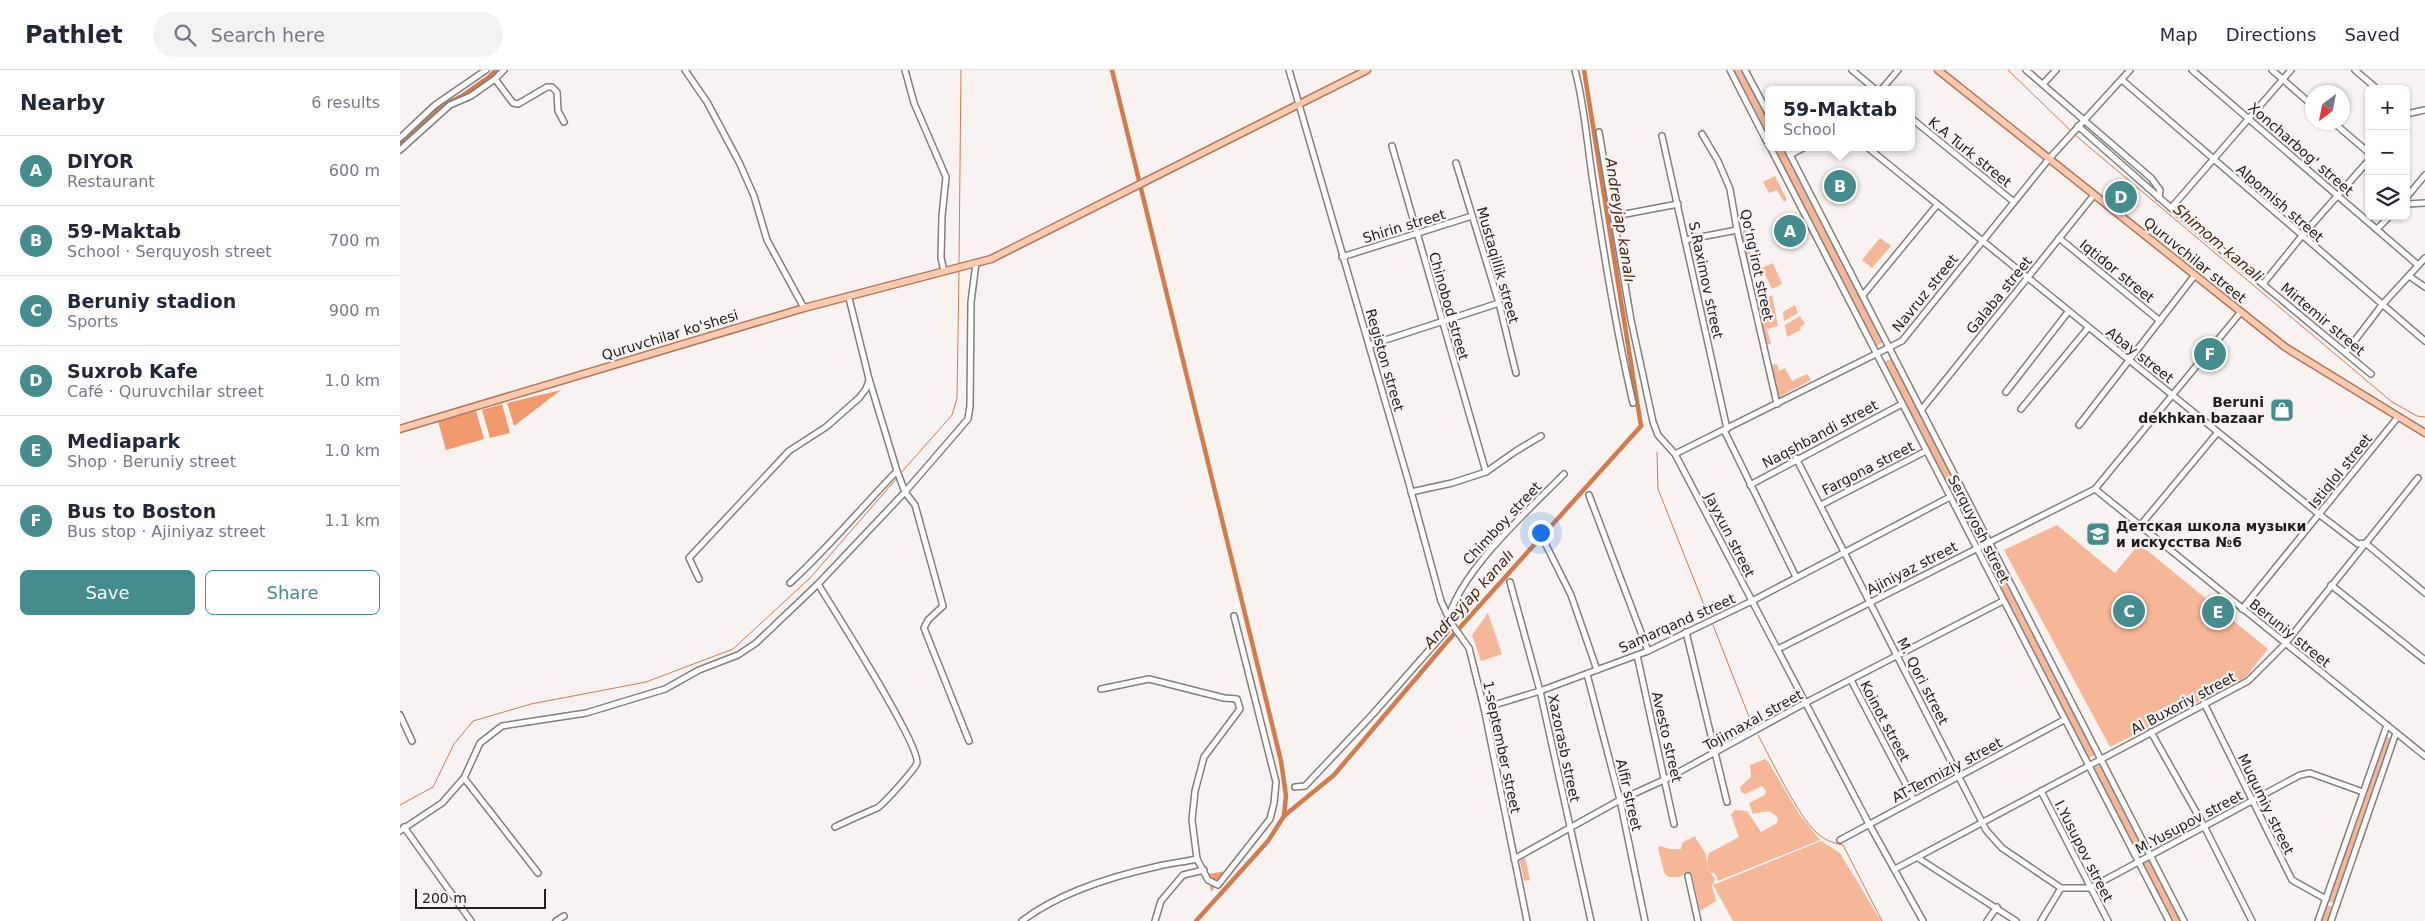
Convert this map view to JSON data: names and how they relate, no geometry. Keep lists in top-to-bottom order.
{
  "streets": {
    "main road": ["Quruvchilar street", "Quruvchilar ko'shesi"],
    "street": [
      "Xoncharbog' street",
      "K.A Turk street",
      "Alpomish street",
      "Shirin street",
      "Mustaqillik street",
      "Qo'ng'irot street",
      "Iqtidor street",
      "S.Raximov street",
      "Navruz street",
      "Galaba street",
      "Chinobod street",
      "Mirtemir street",
      "Abay street",
      "Registon street",
      "Naqshbandi street",
      "Fargona street",
      "Istiqlol street",
      "Chimboy street",
      "Serquyosh street",
      "Jayxun street",
      "Ajiniyaz street",
      "Samarqand street",
      "Beruniy street",
      "M. Qori street",
      "Al Buxoriy street",
      "Tojimaxal street",
      "Koinot street",
      "Avesto street",
      "1-september street",
      "Xazorasb street",
      "AT-Termiziy street",
      "Alfir street",
      "Muqumiy street",
      "M.Yusupov street",
      "I.Yusupov street"
    ]
  },
  "crossings": [
    ["K.A Turk street", "Navruz street"],
    ["Shirin street", "Mustaqillik street"],
    ["Shirin street", "Chinobod street"],
    ["Shirin street", "Registon street"],
    ["Quruvchilar street", "Navruz street"],
    ["Quruvchilar street", "Galaba street"],
    ["Quruvchilar street", "Istiqlol street"],
    ["Quruvchilar street", "Ajiniyaz street"],
    ["Qo'ng'irot street", "Navruz street"],
    ["Iqtidor street", "Galaba street"],
    ["S.Raximov street", "Navruz street"],
    ["S.Raximov street", "Naqshbandi street"],
    ["S.Raximov street", "Samarqand street"],
    ["Navruz street", "Mirtemir street"],
    ["Navruz street", "Abay street"],
    ["Navruz street", "Serquyosh street"],
    ["Navruz street", "Jayxun street"],
    ["Galaba street", "Abay street"],
    ["Galaba street", "Serquyosh street"],
    ["Quruvchilar ko'shesi", "Registon street"],
    ["Abay street", "Istiqlol street"],
    ["Abay street", "Ajiniyaz street"],
    ["Abay street", "Al Buxoriy street"],
    ["Registon street", "Chimboy street"],
    ["Registon street", "1-september street"],
    ["Naqshbandi street", "Serquyosh street"],
    ["Naqshbandi street", "M. Qori street"],
    ["Fargona street", "Serquyosh street"],
    ["Fargona street", "M. Qori street"],
    ["Istiqlol street", "Beruniy street"],
    ["Serquyosh street", "Ajiniyaz street"],
    ["Serquyosh street", "Samarqand street"],
    ["Serquyosh street", "Al Buxoriy street"],
    ["Serquyosh street", "Tojimaxal street"],
    ["Serquyosh street", "AT-Termiziy street"],
    ["Serquyosh street", "M.Yusupov street"],
    ["Jayxun street", "Ajiniyaz street"],
    ["Jayxun street", "Samarqand street"],
    ["Jayxun street", "Al Buxoriy street"],
    ["Jayxun street", "Tojimaxal street"],
    ["Jayxun street", "AT-Termiziy street"],
    ["Ajiniyaz street", "Beruniy street"],
    ["Ajiniyaz street", "M. Qori street"],
    ["Samarqand street", "M. Qori street"],
    ["Samarqand street", "Avesto street"],
    ["Samarqand street", "1-september street"],
    ["Samarqand street", "Xazorasb street"],
    ["Samarqand street", "Alfir street"],
    ["Beruniy street", "Al Buxoriy street"],
    ["M. Qori street", "Al Buxoriy street"],
    ["M. Qori street", "Tojimaxal street"],
    ["M. Qori street", "AT-Termiziy street"],
    ["M. Qori street", "M.Yusupov street"],
    ["Al Buxoriy street", "Muqumiy street"],
    ["Al Buxoriy street", "I.Yusupov street"],
    ["Tojimaxal street", "Koinot street"],
    ["Tojimaxal street", "Avesto street"],
    ["Tojimaxal street", "1-september street"],
    ["Tojimaxal street", "Xazorasb street"],
    ["Tojimaxal street", "Alfir street"],
    ["Koinot street", "AT-Termiziy street"],
    ["Muqumiy street", "M.Yusupov street"],
    ["M.Yusupov street", "I.Yusupov street"]
  ],
  "water": ["Andreyjap kanalı", "Shimom kanali"],
  "places": {
    "shop": ["Beruni dekhkan bazaar"],
    "school or university": ["Детская школа музыки и искусства №6"]
  },
  "scale_bar": "200 m",
  "north": "bottom left",
  "page": {
    "header": "Pathlet",
    "search": "Search here",
    "nav": ["Map", "Directions", "Saved"],
    "heading": ["Nearby", "6 results"],
    "map_buttons": ["+", "−"],
    "popup": ["59-Maktab", "School"],
    "list": [
      {
        "mark": "A",
        "name": "DIYOR",
        "note": "Restaurant",
        "value": "600 m"
      },
      {
        "mark": "B",
        "name": "59-Maktab",
        "note": "School · Serquyosh street",
        "value": "700 m"
      },
      {
        "mark": "C",
        "name": "Beruniy stadion",
        "note": "Sports",
        "value": "900 m"
      },
      {
        "mark": "D",
        "name": "Suxrob Kafe",
        "note": "Café · Quruvchilar street",
        "value": "1.0 km"
      },
      {
        "mark": "E",
        "name": "Mediapark",
        "note": "Shop · Beruniy street",
        "value": "1.0 km"
      },
      {
        "mark": "F",
        "name": "Bus to Boston",
        "note": "Bus stop · Ajiniyaz street",
        "value": "1.1 km"
      }
    ],
    "pins": [
      "B",
      "D",
      "A",
      "F",
      "C",
      "E"
    ],
    "buttons": ["Save", "Share"],
    "scale": "200 m"
  }
}
